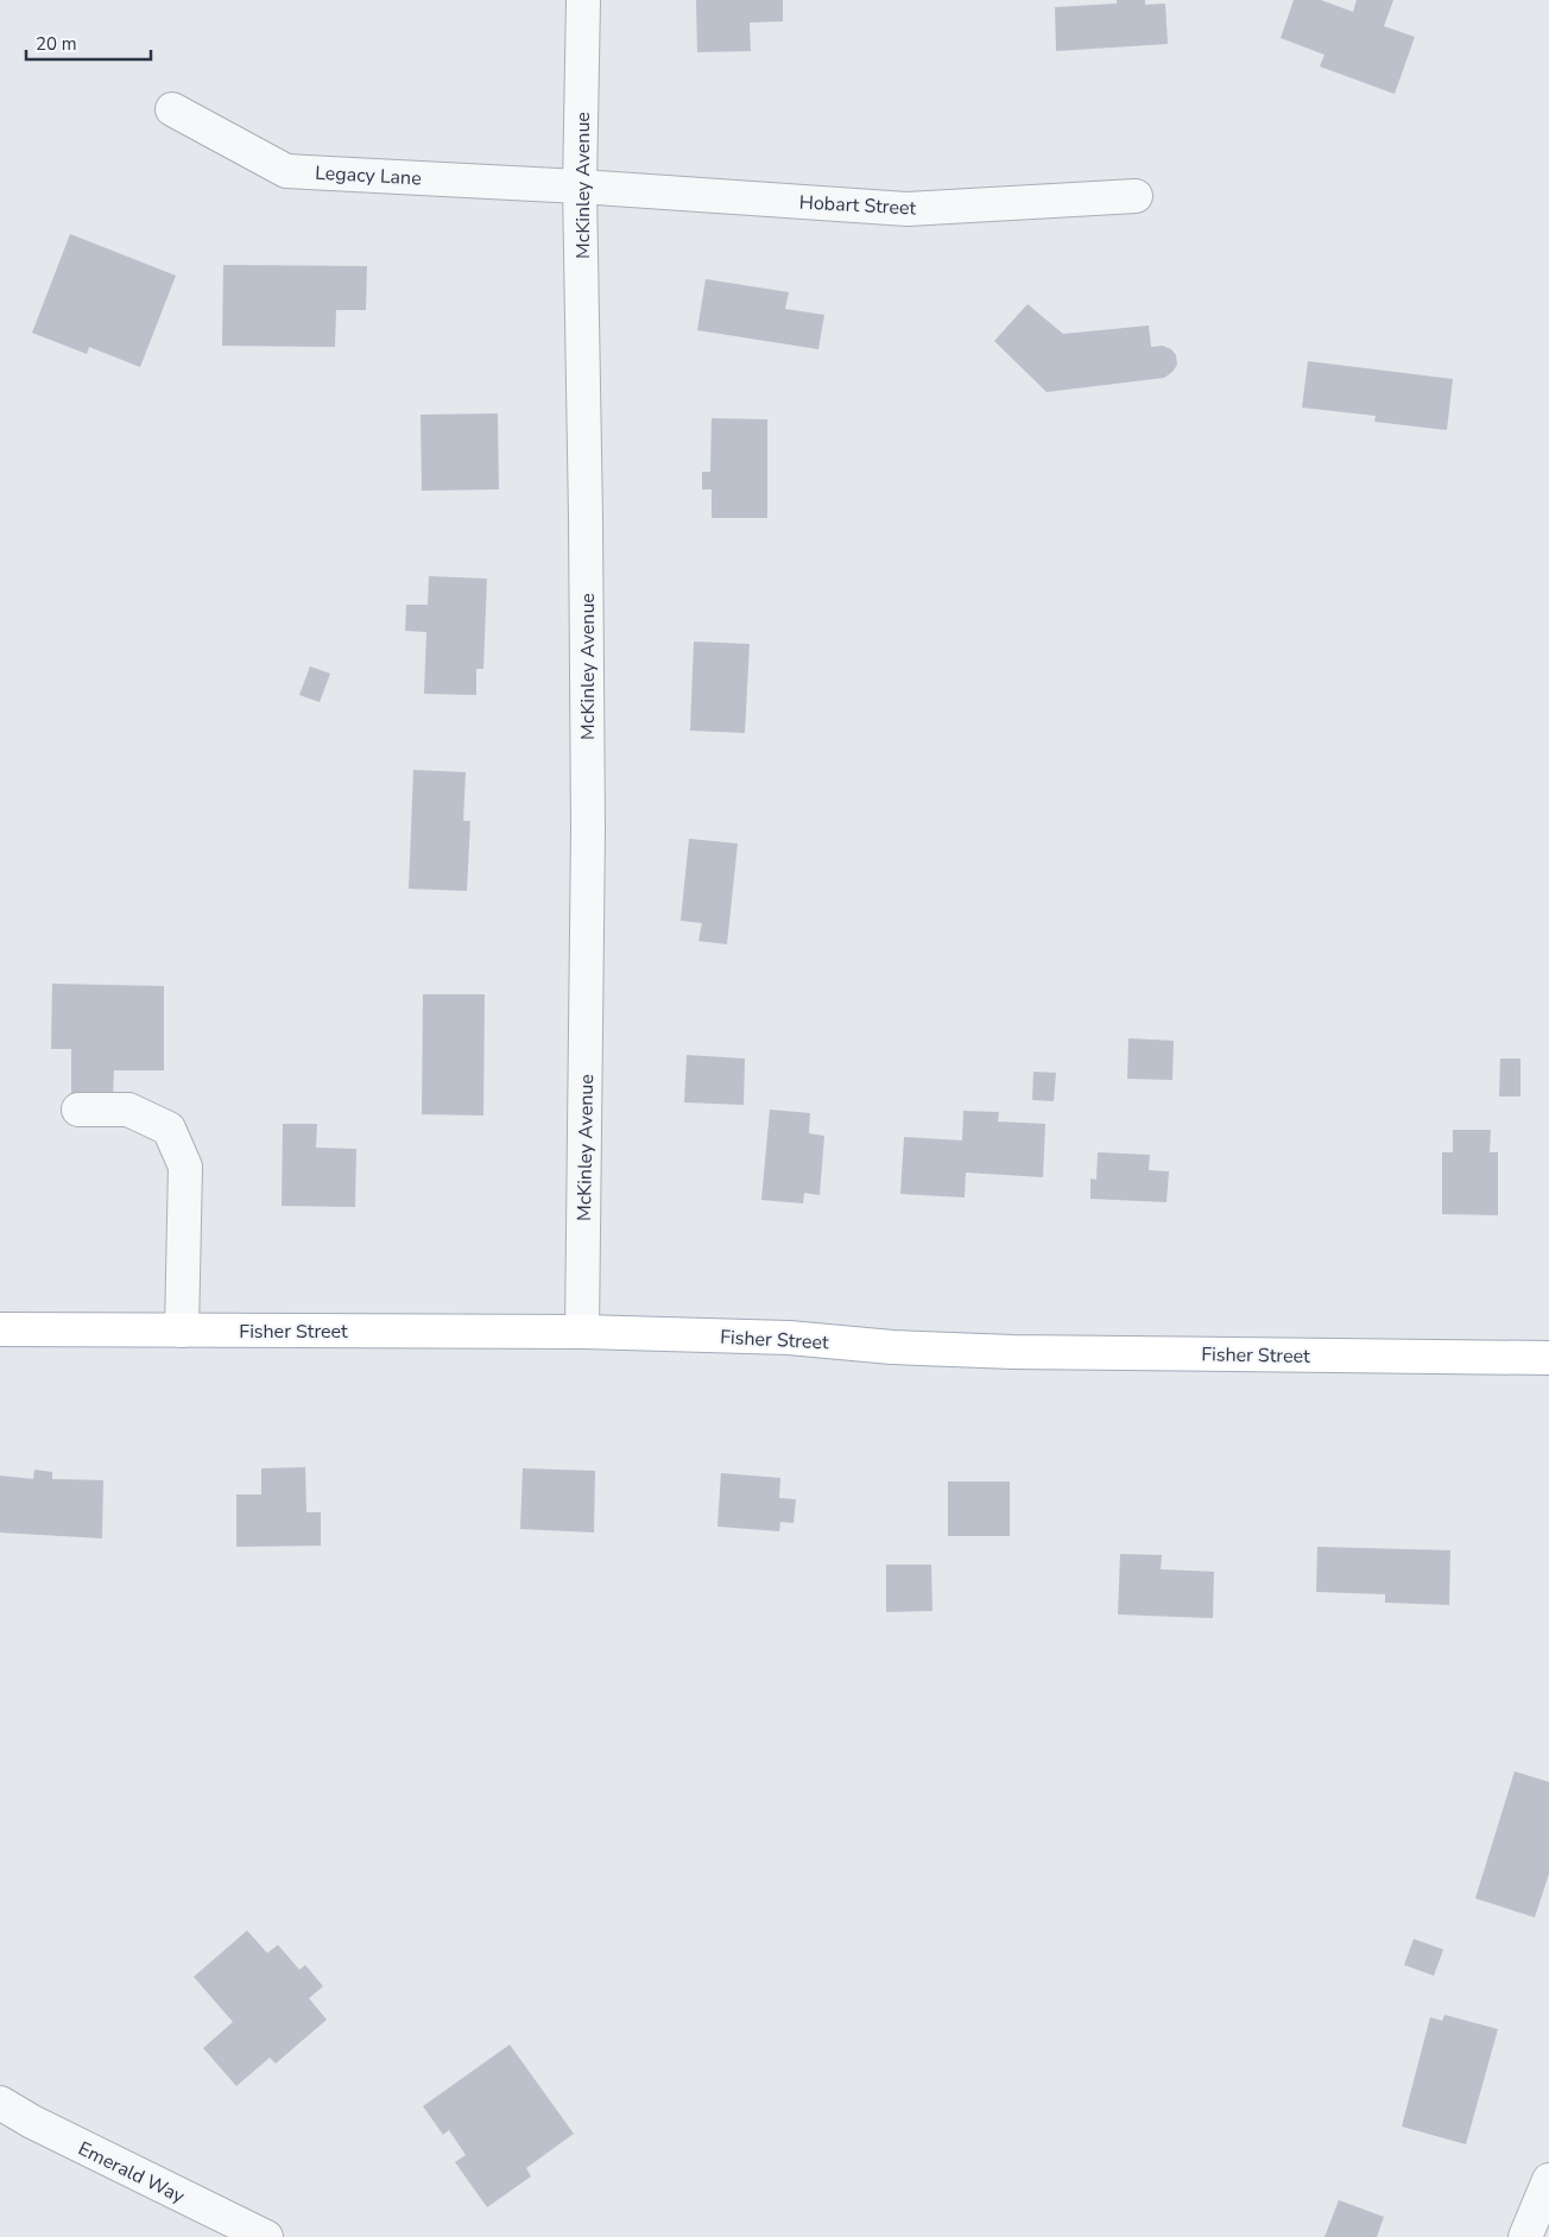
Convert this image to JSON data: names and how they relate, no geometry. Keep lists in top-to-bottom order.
{
  "streets": {
    "main road": ["Fisher Street"],
    "street": [
      "Legacy Lane",
      "McKinley Avenue",
      "Hobart Street",
      "Emerald Way"
    ]
  },
  "crossings": [
    ["Legacy Lane", "McKinley Avenue"],
    ["Legacy Lane", "Hobart Street"],
    ["McKinley Avenue", "Hobart Street"],
    ["McKinley Avenue", "Fisher Street"]
  ],
  "scale_bar": "20 m"
}
